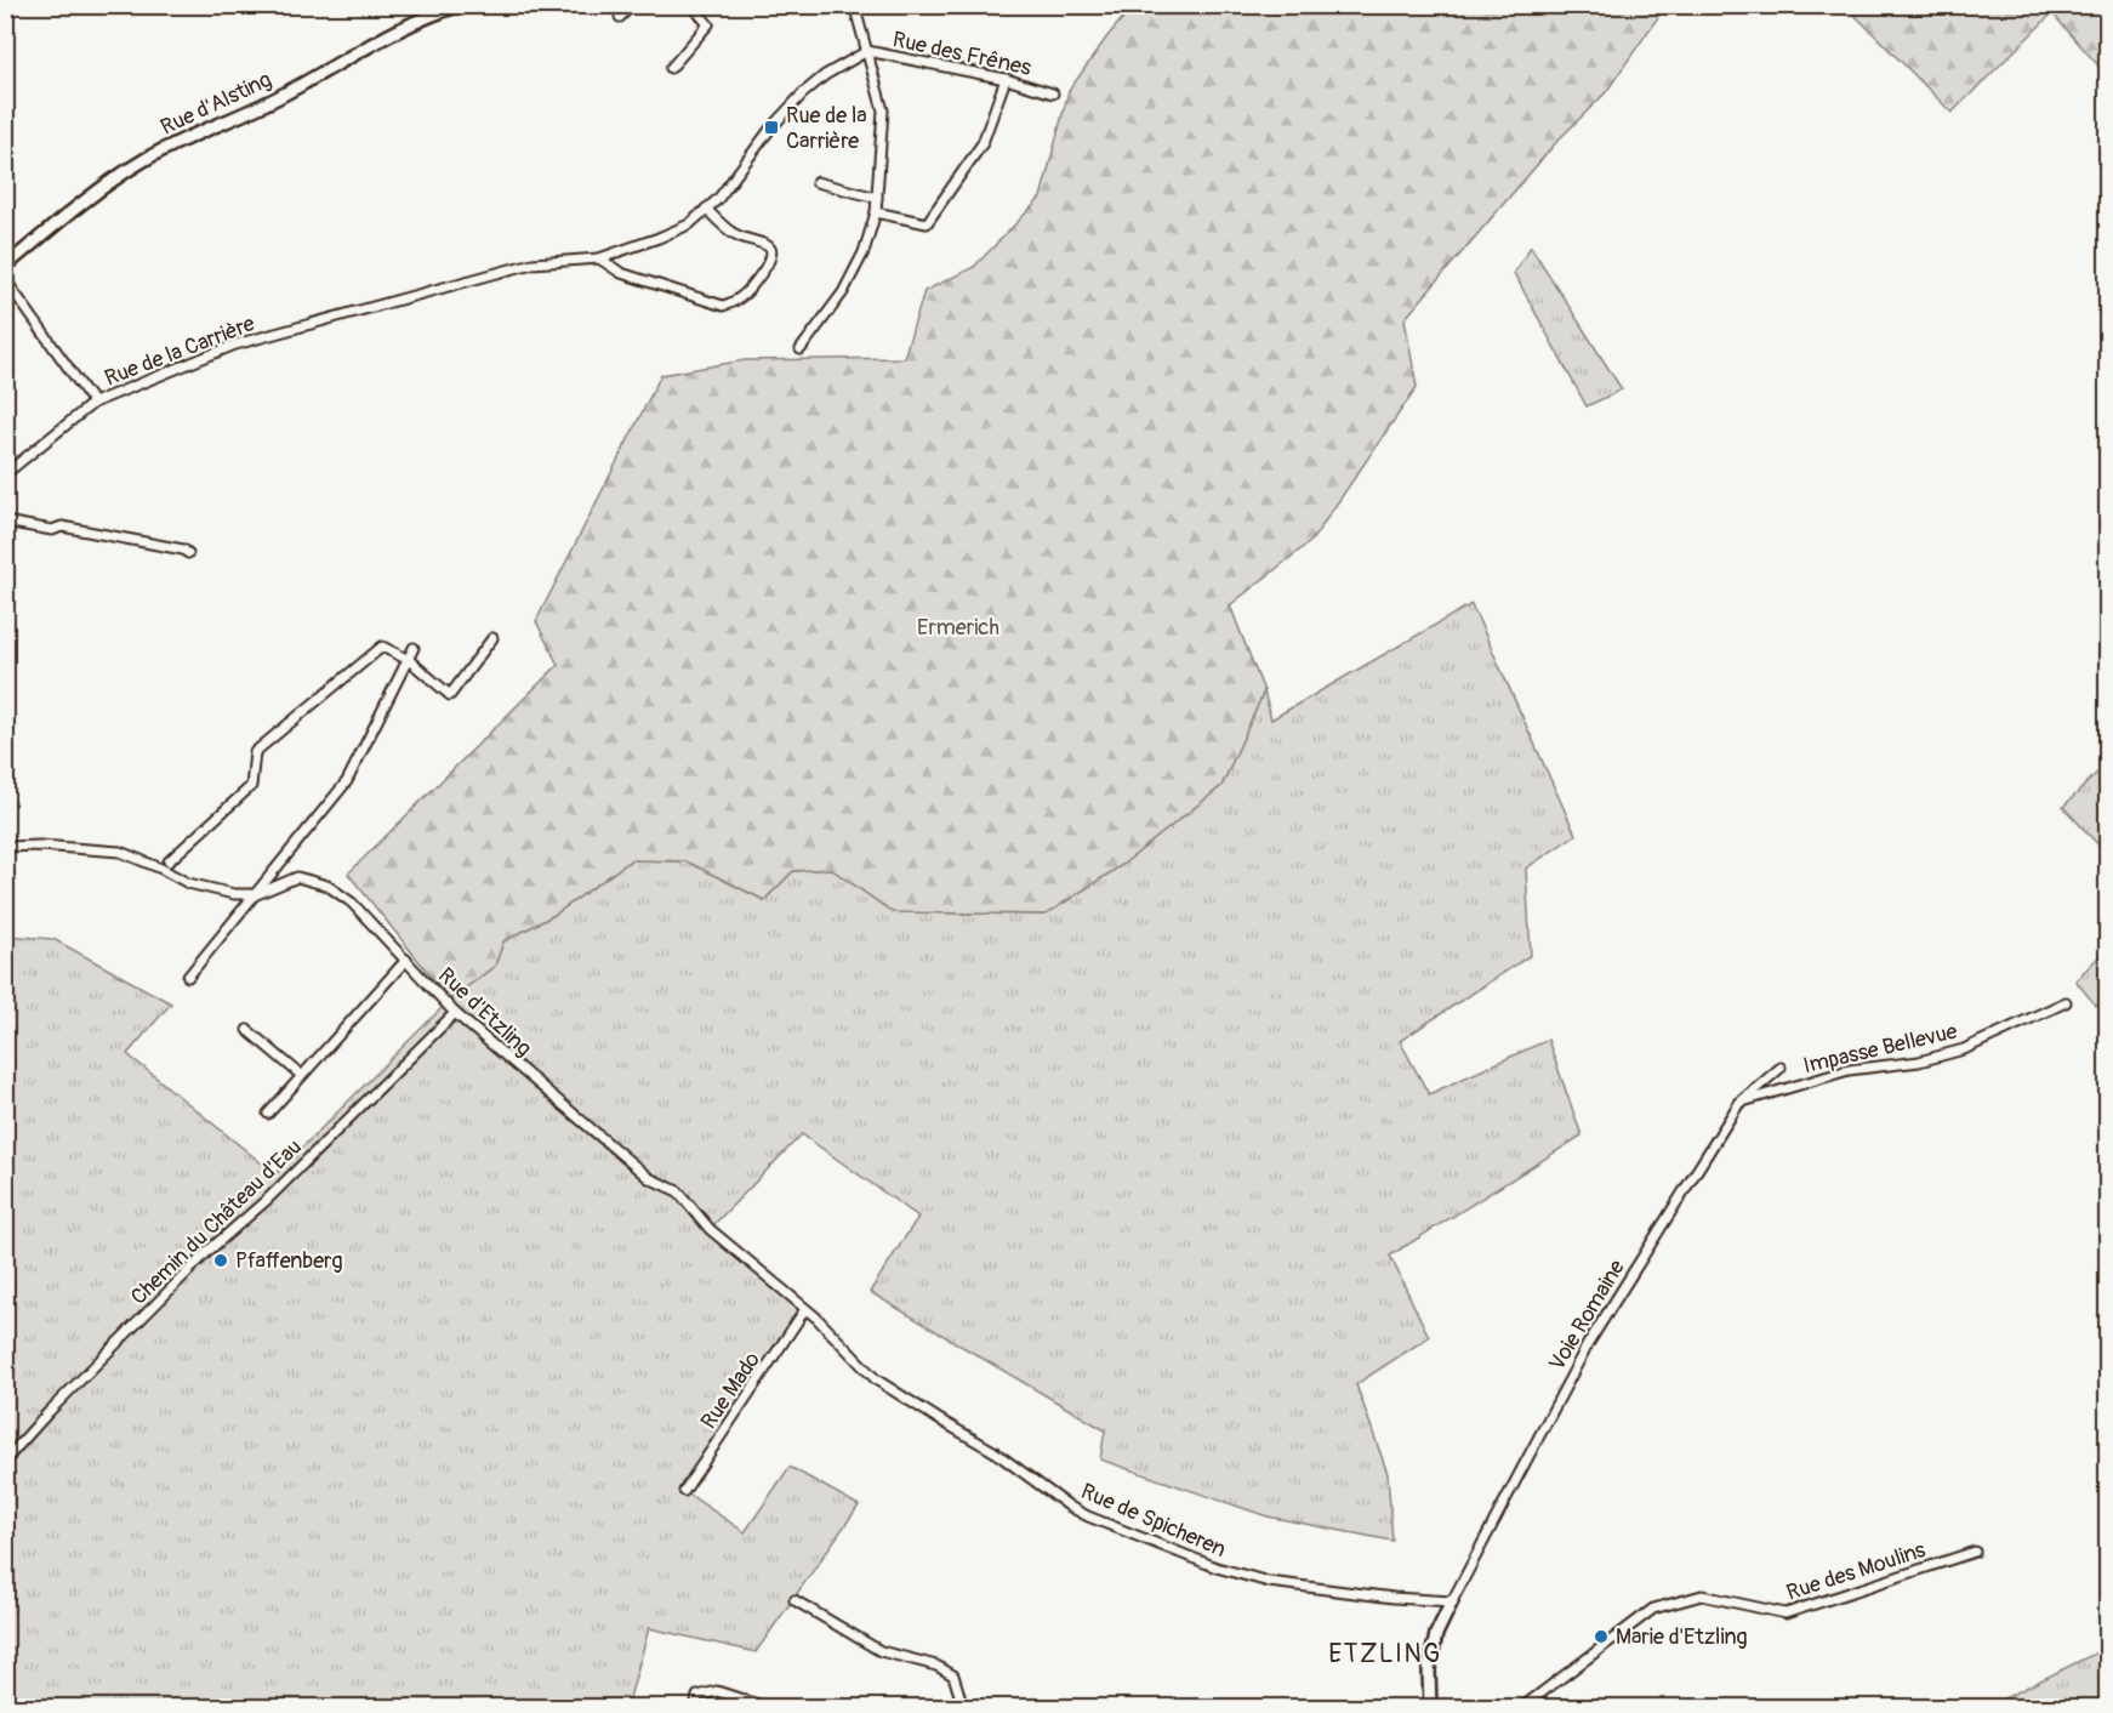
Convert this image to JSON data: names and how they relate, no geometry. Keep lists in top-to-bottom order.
{
  "streets": {
    "main road": ["Rue d'Alsting"],
    "street": [
      "Rue des Frênes",
      "Rue de la Carrière",
      "Rue d'Etzling",
      "Impasse Bellevue",
      "Chemin du Château d'Eau",
      "Voie Romaine",
      "Rue Mado",
      "Rue de Spicheren",
      "Rue des Moulins"
    ]
  },
  "crossings": [
    ["Rue des Frênes", "Rue de la Carrière"],
    ["Rue d'Etzling", "Chemin du Château d'Eau"],
    ["Rue d'Etzling", "Rue Mado"],
    ["Rue d'Etzling", "Rue de Spicheren"],
    ["Impasse Bellevue", "Voie Romaine"],
    ["Voie Romaine", "Rue de Spicheren"]
  ],
  "districts": ["ETZLING"],
  "parks": ["Ermerich"],
  "places": {
    "transit": ["Rue de la Carrière"],
    "other": ["Pfaffenberg", "Marie d'Etzling"]
  }
}
